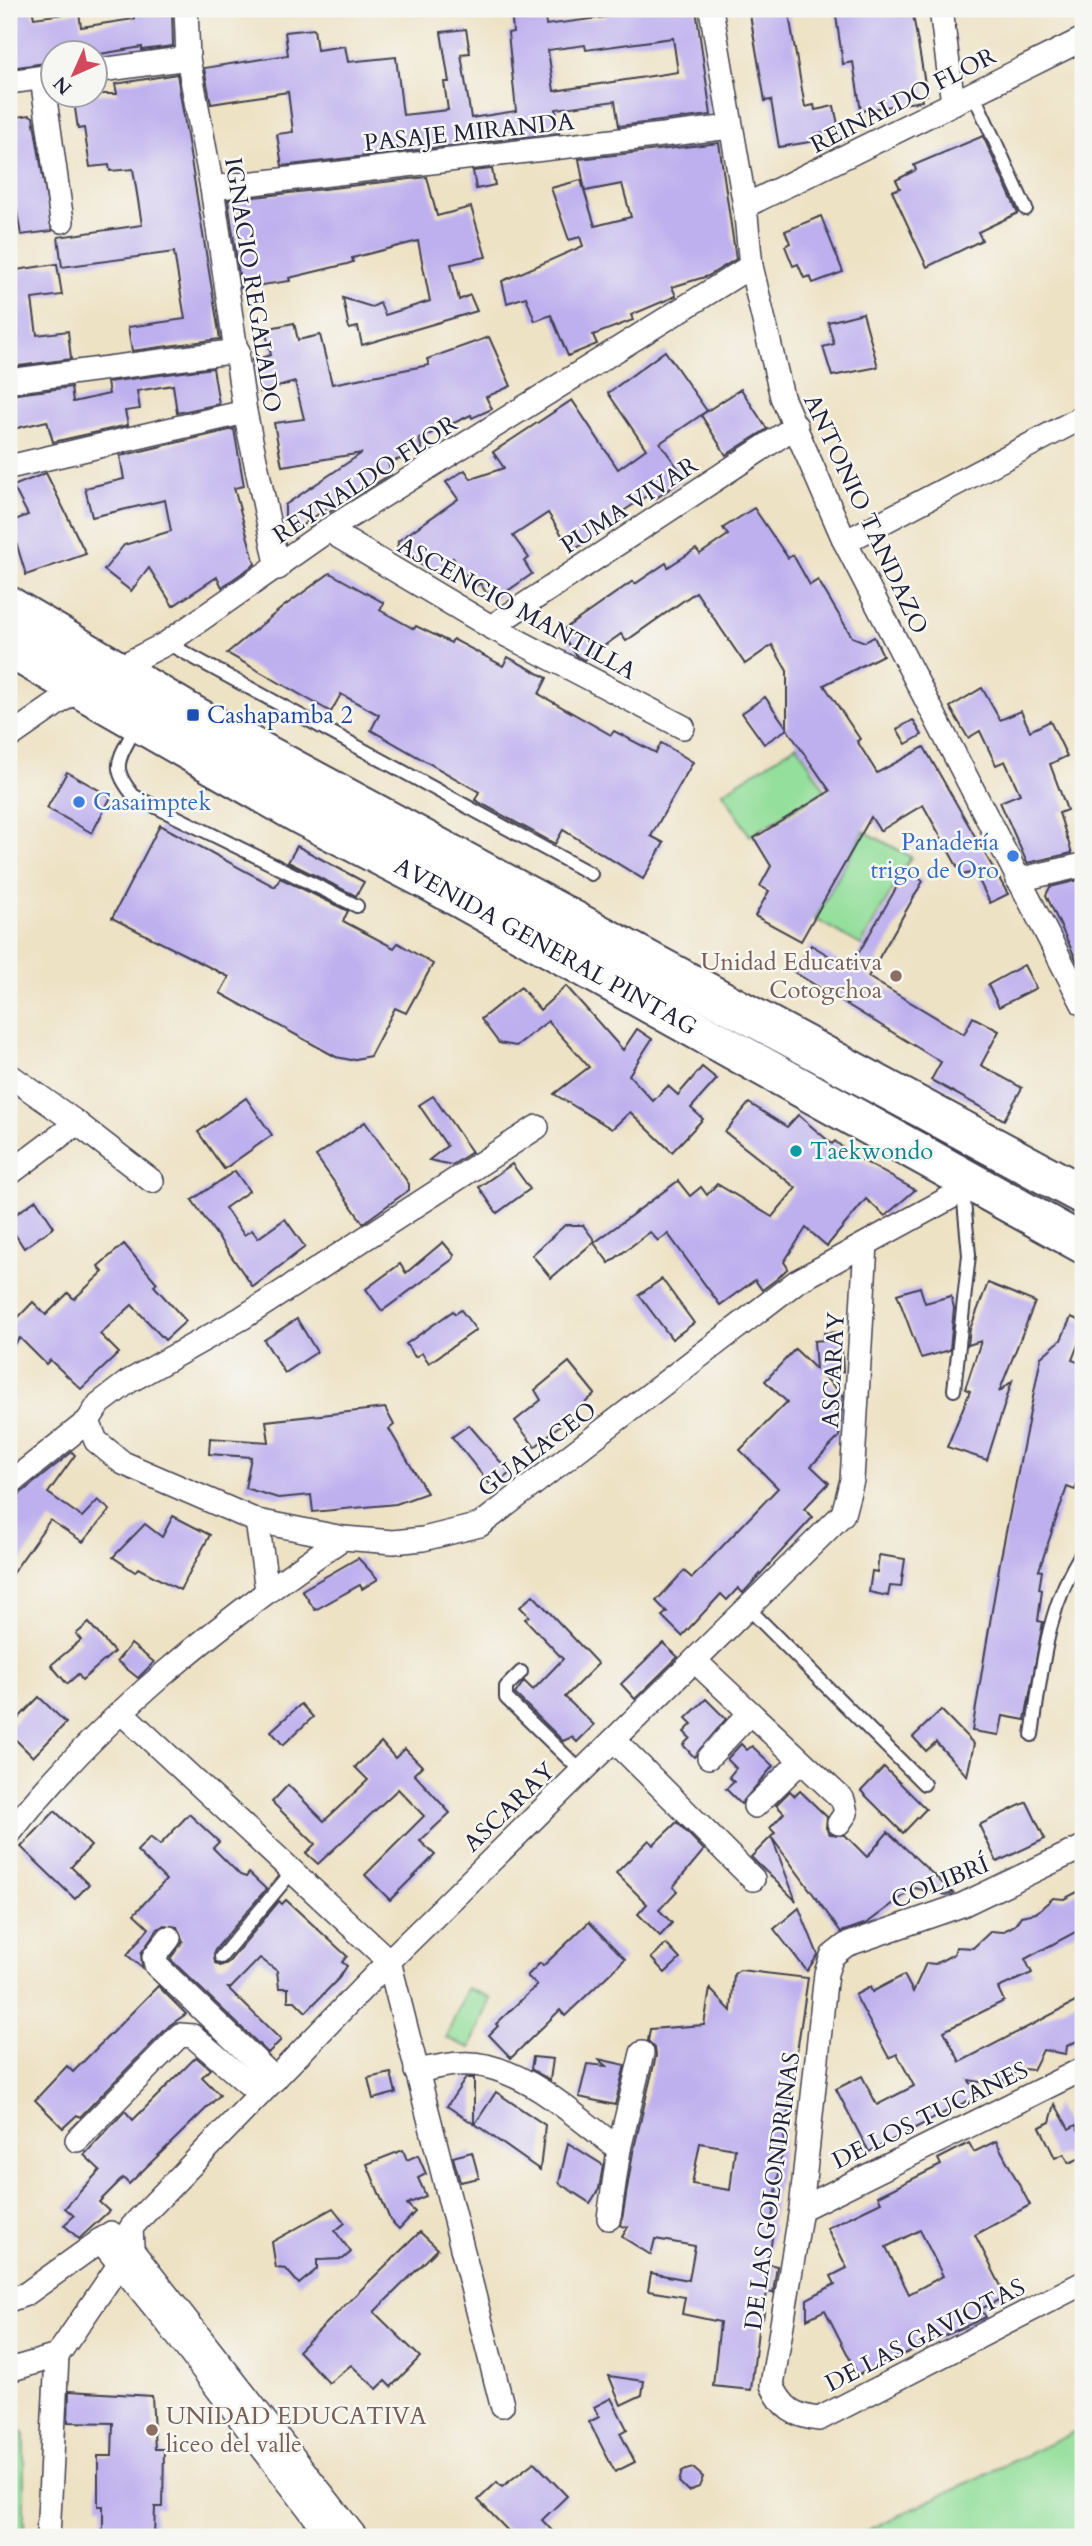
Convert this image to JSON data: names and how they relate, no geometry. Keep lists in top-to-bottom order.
{
  "streets": {
    "highway": ["AVENIDA GENERAL PINTAG"],
    "street": [
      "REINALDO FLOR",
      "PASAJE MIRANDA",
      "IGNACIO REGALADO",
      "REYNALDO FLOR",
      "PUMA VIVAR",
      "ANTONIO TANDAZO",
      "ASCENCIO MANTILLA",
      "ASCARAY",
      "GUALACEO",
      "COLIBRÍ",
      "DE LOS TUCANES",
      "DE LAS GOLONDRINAS",
      "DE LAS GAVIOTAS"
    ]
  },
  "crossings": [
    ["REINALDO FLOR", "ANTONIO TANDAZO"],
    ["PASAJE MIRANDA", "IGNACIO REGALADO"],
    ["PASAJE MIRANDA", "ANTONIO TANDAZO"],
    ["IGNACIO REGALADO", "REYNALDO FLOR"],
    ["REYNALDO FLOR", "ANTONIO TANDAZO"],
    ["REYNALDO FLOR", "ASCENCIO MANTILLA"],
    ["REYNALDO FLOR", "AVENIDA GENERAL PINTAG"],
    ["PUMA VIVAR", "ANTONIO TANDAZO"],
    ["PUMA VIVAR", "ASCENCIO MANTILLA"],
    ["AVENIDA GENERAL PINTAG", "GUALACEO"],
    ["ASCARAY", "GUALACEO"],
    ["COLIBRÍ", "DE LAS GOLONDRINAS"],
    ["DE LOS TUCANES", "DE LAS GOLONDRINAS"],
    ["DE LAS GOLONDRINAS", "DE LAS GAVIOTAS"]
  ],
  "places": {
    "transit": ["Cashapamba 2"],
    "other": [
      "Casaimptek",
      "Panadería trigo de Oro",
      "Unidad Educativa Cotogchoa",
      "Taekwondo",
      "UNIDAD EDUCATIVA liceo del valle"
    ]
  },
  "north": "bottom left"
}
